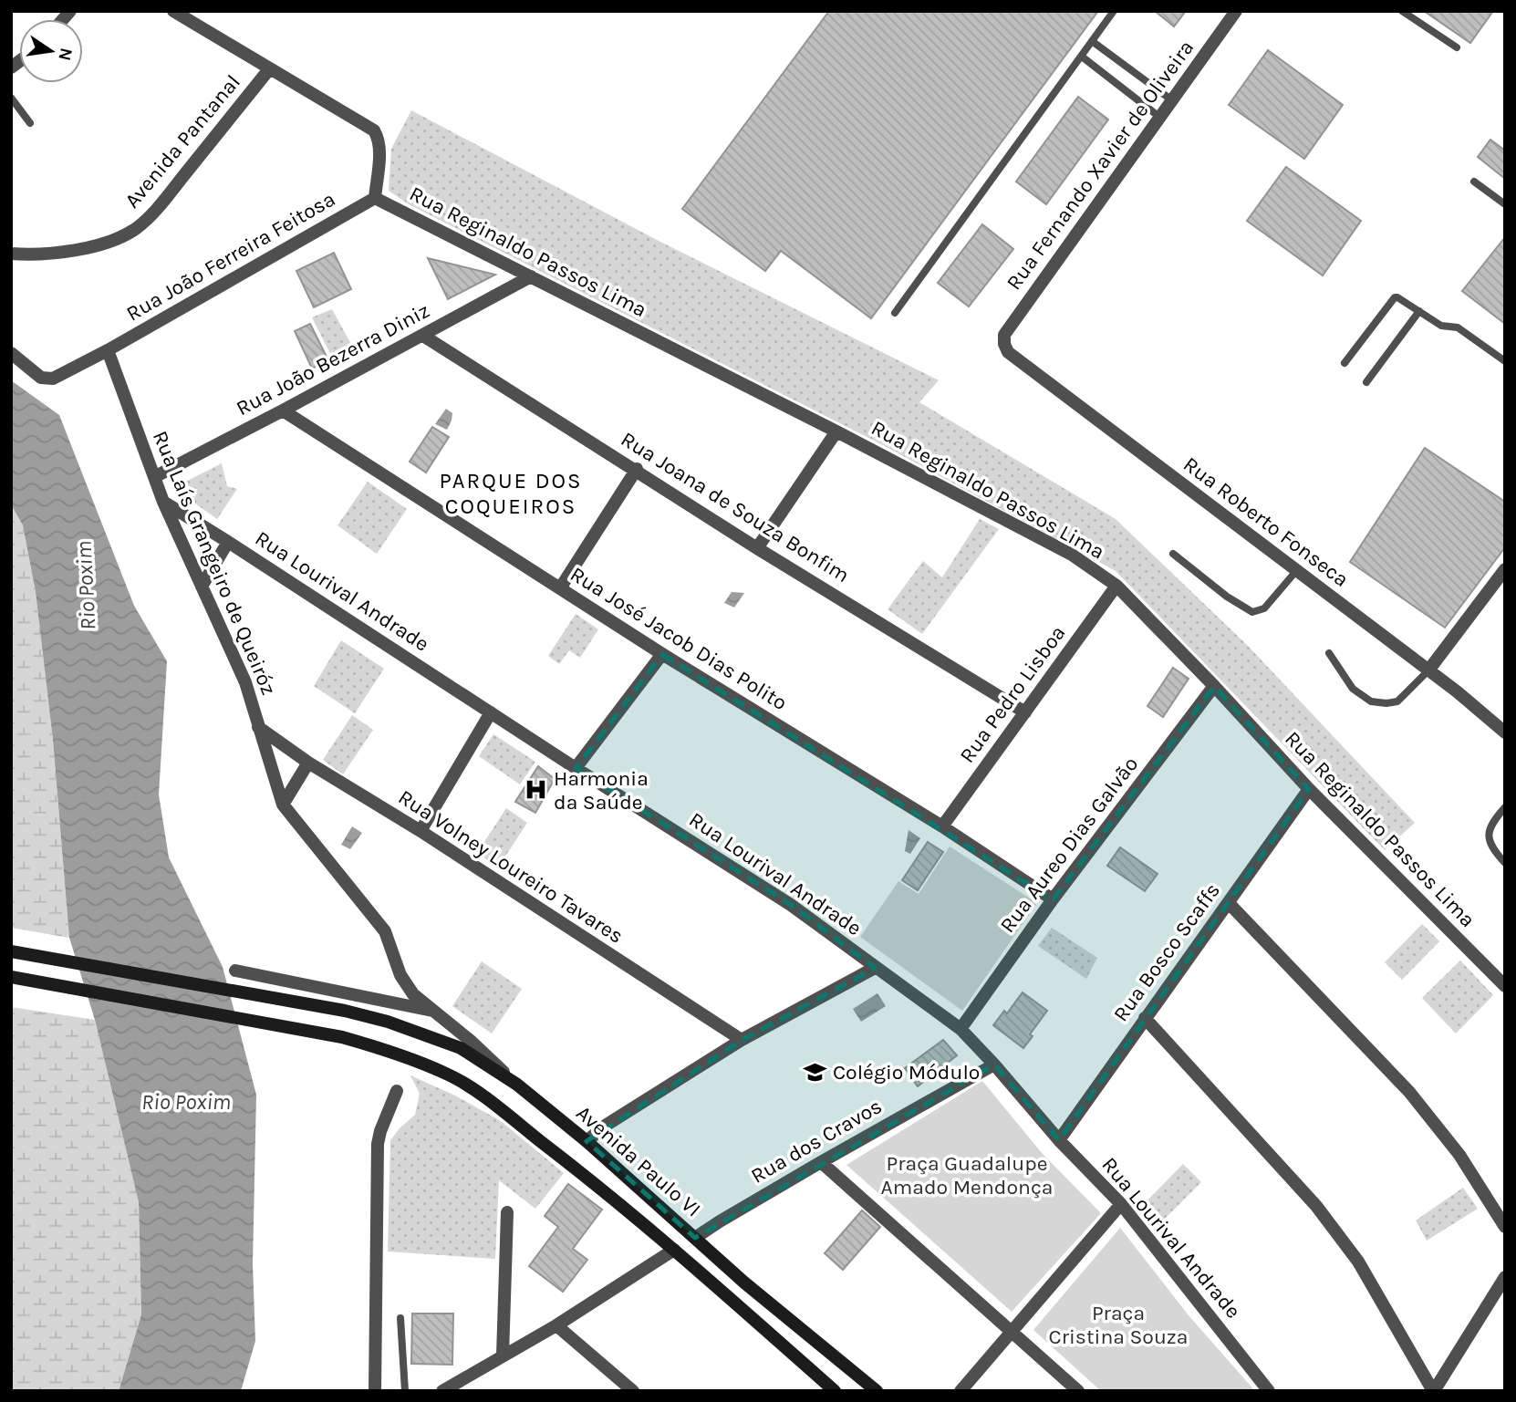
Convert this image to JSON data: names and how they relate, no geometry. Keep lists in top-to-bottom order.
{
  "streets": {
    "main road": ["Avenida Paulo VI"],
    "street": [
      "Avenida Pantanal",
      "Rua Fernando Xavier de Oliveira",
      "Rua Reginaldo Passos Lima",
      "Rua João Ferreira Feitosa",
      "Rua João Bezerra Diniz",
      "Rua Joana de Souza Bonfim",
      "Rua Roberto Fonseca",
      "Rua Laís Grangeiro de Queiróz",
      "Rua Lourival Andrade",
      "Rua José Jacob Dias Polito",
      "Rua Pedro Lisboa",
      "Rua Aureo Dias Galvão",
      "Rua Volney Loureiro Tavares",
      "Rua Bosco Scaffs",
      "Rua dos Cravos"
    ]
  },
  "crossings": [
    ["Rua Fernando Xavier de Oliveira", "Rua Roberto Fonseca"],
    ["Rua Reginaldo Passos Lima", "Rua João Ferreira Feitosa"],
    ["Rua Reginaldo Passos Lima", "Rua João Bezerra Diniz"],
    ["Rua Reginaldo Passos Lima", "Rua Pedro Lisboa"],
    ["Rua Reginaldo Passos Lima", "Rua Aureo Dias Galvão"],
    ["Rua Reginaldo Passos Lima", "Rua Bosco Scaffs"],
    ["Rua João Ferreira Feitosa", "Rua Laís Grangeiro de Queiróz"],
    ["Rua João Bezerra Diniz", "Rua Joana de Souza Bonfim"],
    ["Rua João Bezerra Diniz", "Rua Laís Grangeiro de Queiróz"],
    ["Rua João Bezerra Diniz", "Rua José Jacob Dias Polito"],
    ["Rua Joana de Souza Bonfim", "Rua Pedro Lisboa"],
    ["Rua Laís Grangeiro de Queiróz", "Rua Lourival Andrade"],
    ["Rua Laís Grangeiro de Queiróz", "Rua Volney Loureiro Tavares"],
    ["Rua Laís Grangeiro de Queiróz", "Avenida Paulo VI"],
    ["Rua Lourival Andrade", "Rua Aureo Dias Galvão"],
    ["Rua Lourival Andrade", "Rua Bosco Scaffs"],
    ["Rua Lourival Andrade", "Rua dos Cravos"],
    ["Rua José Jacob Dias Polito", "Rua Pedro Lisboa"],
    ["Rua José Jacob Dias Polito", "Rua Aureo Dias Galvão"],
    ["Rua dos Cravos", "Avenida Paulo VI"]
  ],
  "districts": ["PARQUE DOS COQUEIROS"],
  "water": ["Rio Poxim"],
  "parks": ["Praça Guadalupe Amado Mendonça", "Praça Cristina Souza"],
  "places": {
    "hospital": ["Harmonia da Saúde"],
    "school or university": ["Colégio Módulo"]
  },
  "north": "right"
}
